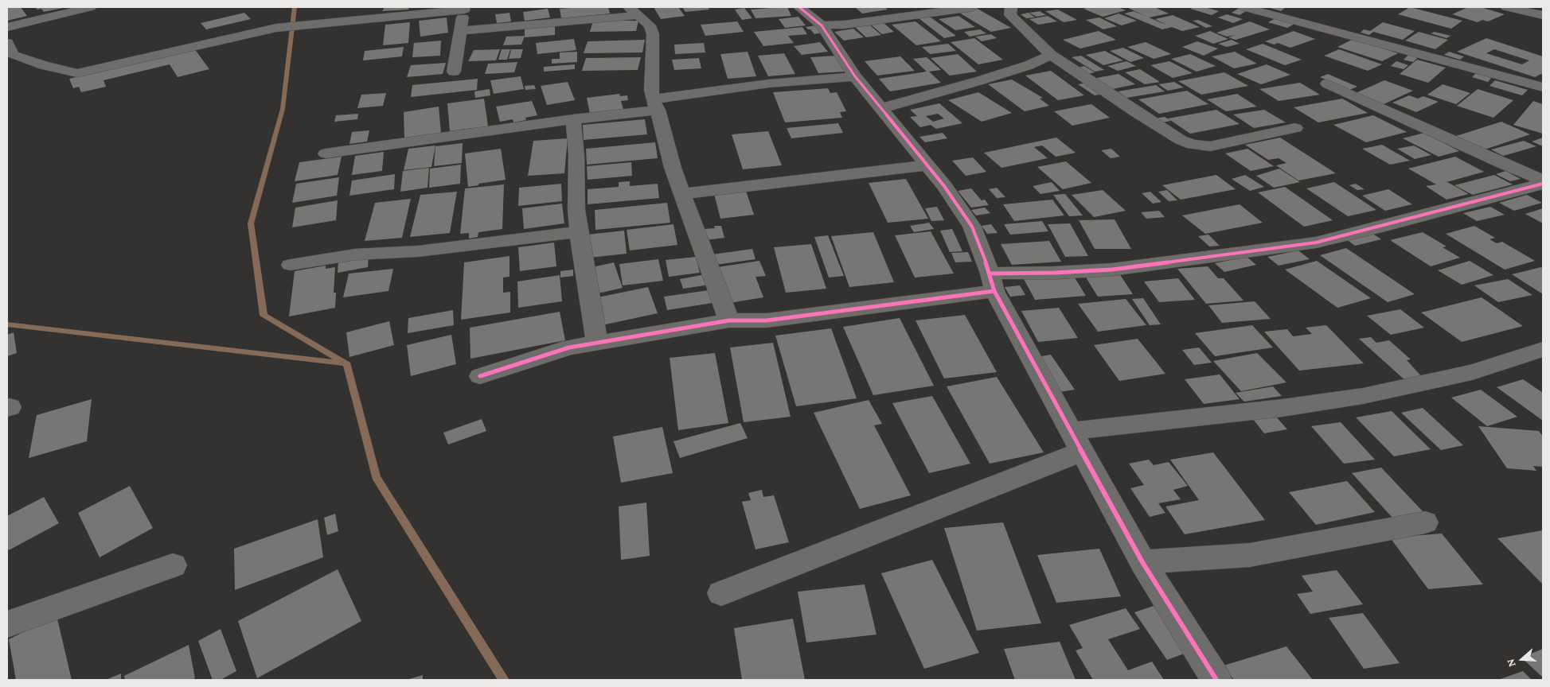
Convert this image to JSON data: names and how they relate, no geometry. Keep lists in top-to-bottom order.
{
  "north": "left"
}
